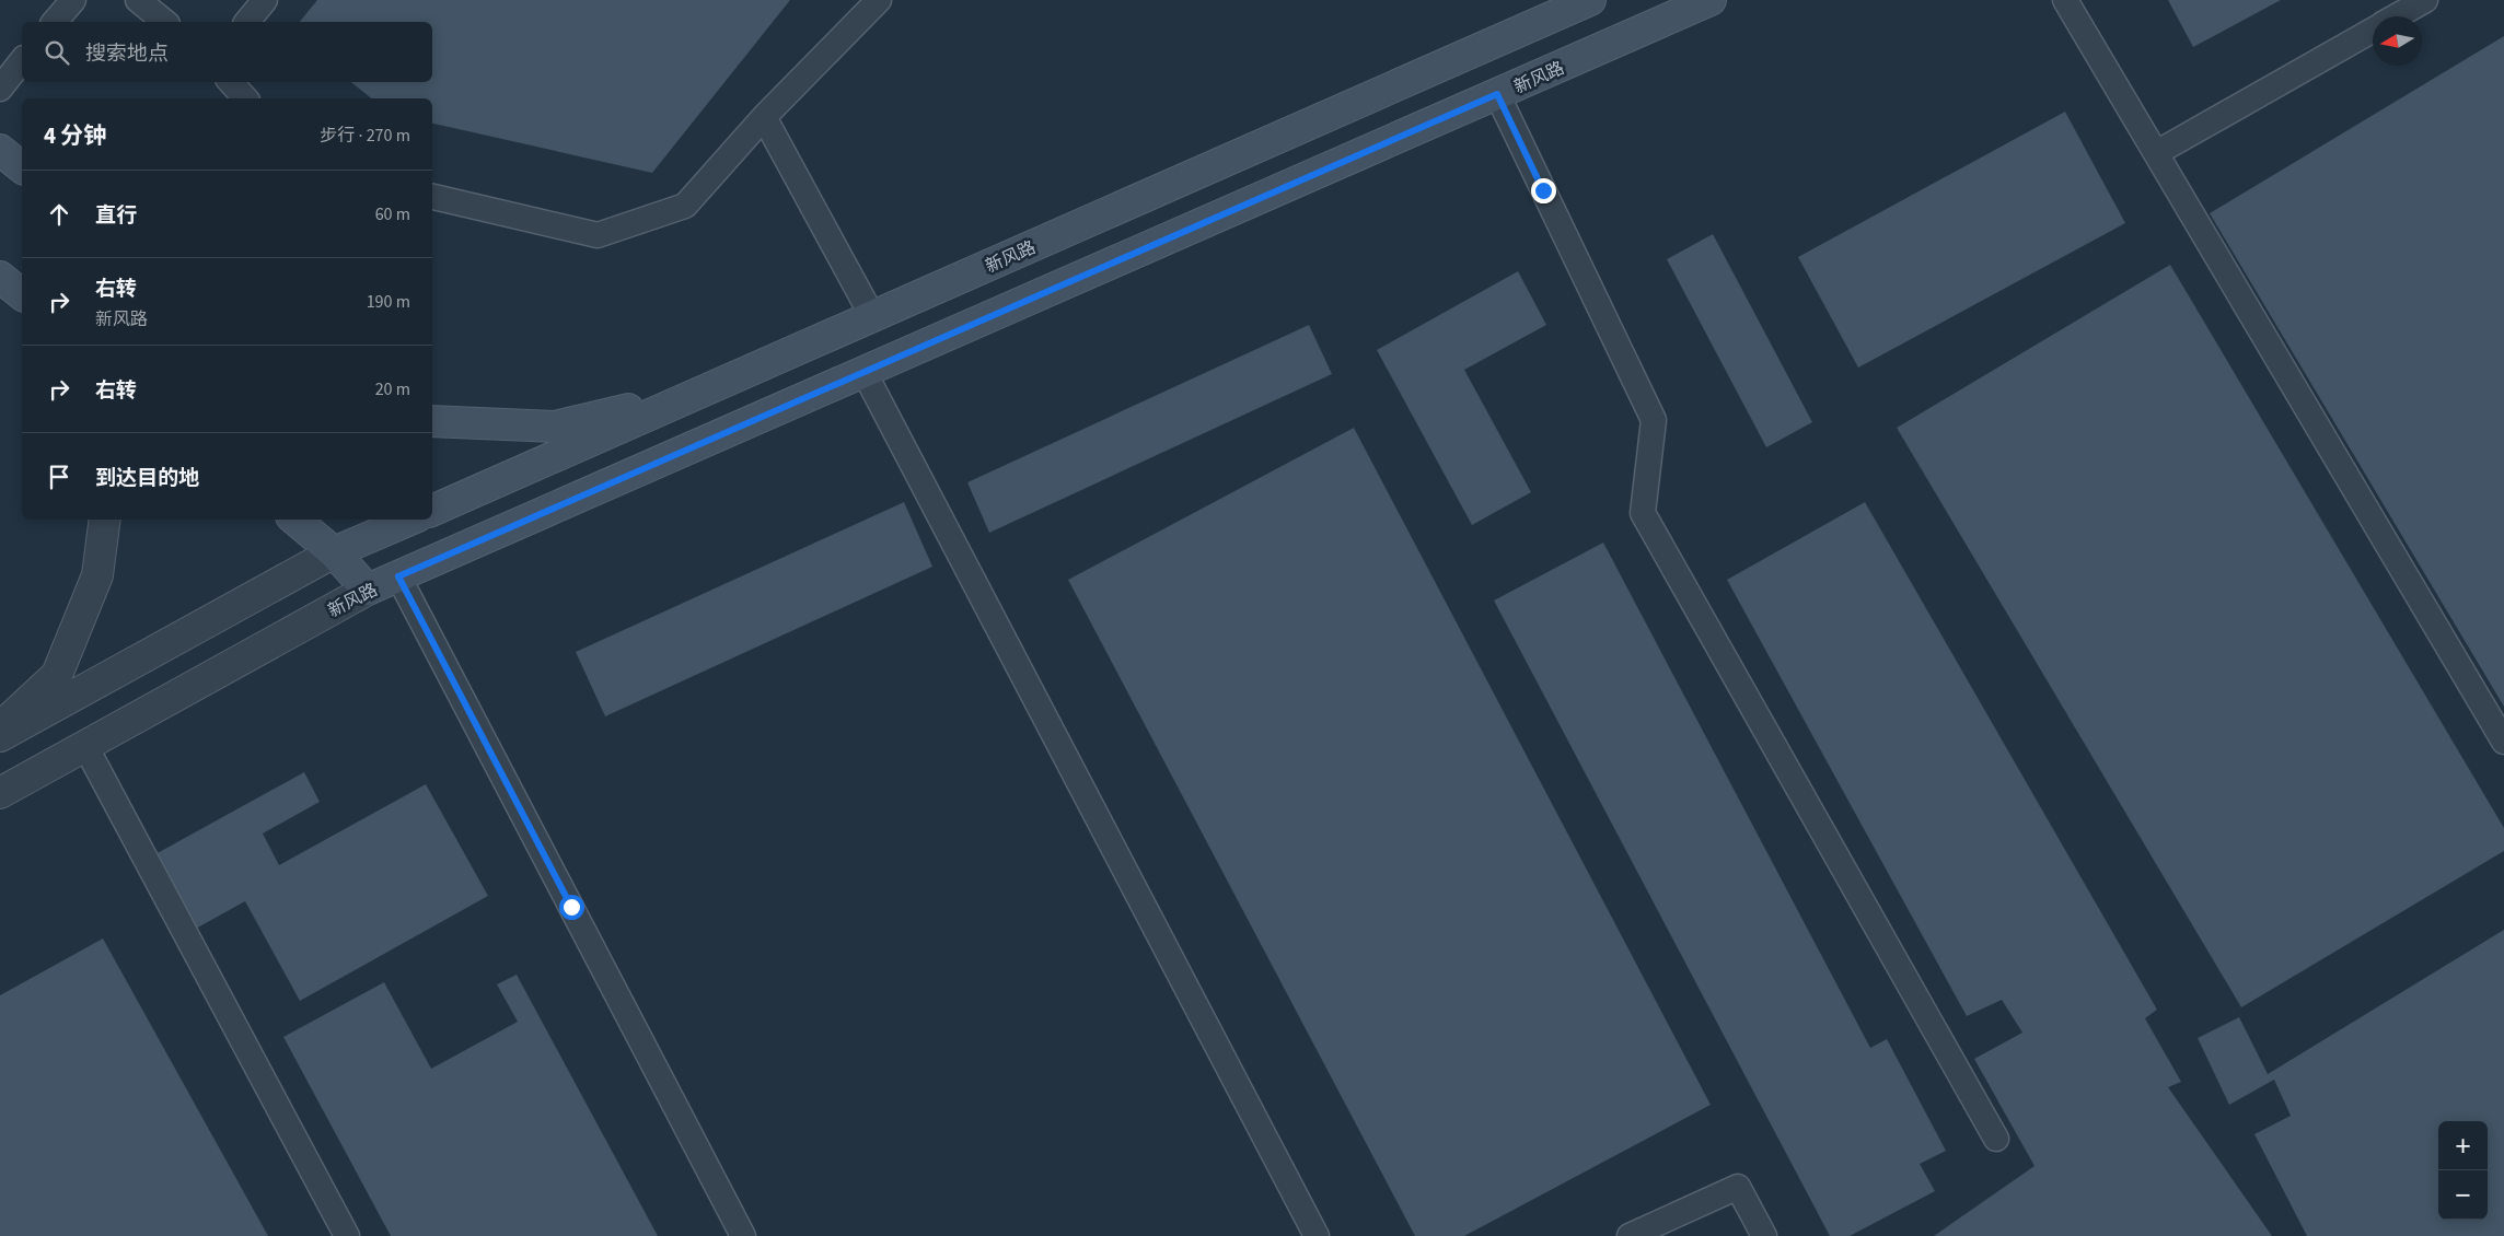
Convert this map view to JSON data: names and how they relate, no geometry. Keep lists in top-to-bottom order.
{
  "streets": {
    "main road": ["新风路"]
  },
  "north": "left",
  "page": {
    "search": "搜索地点",
    "heading": ["4 分钟", "步行 · 270 m"],
    "list": [
      ["直行", "60 m"],
      ["右转", "新风路", "190 m"],
      ["右转", "20 m"],
      "到达目的地"
    ],
    "map_buttons": ["+", "−"]
  }
}
